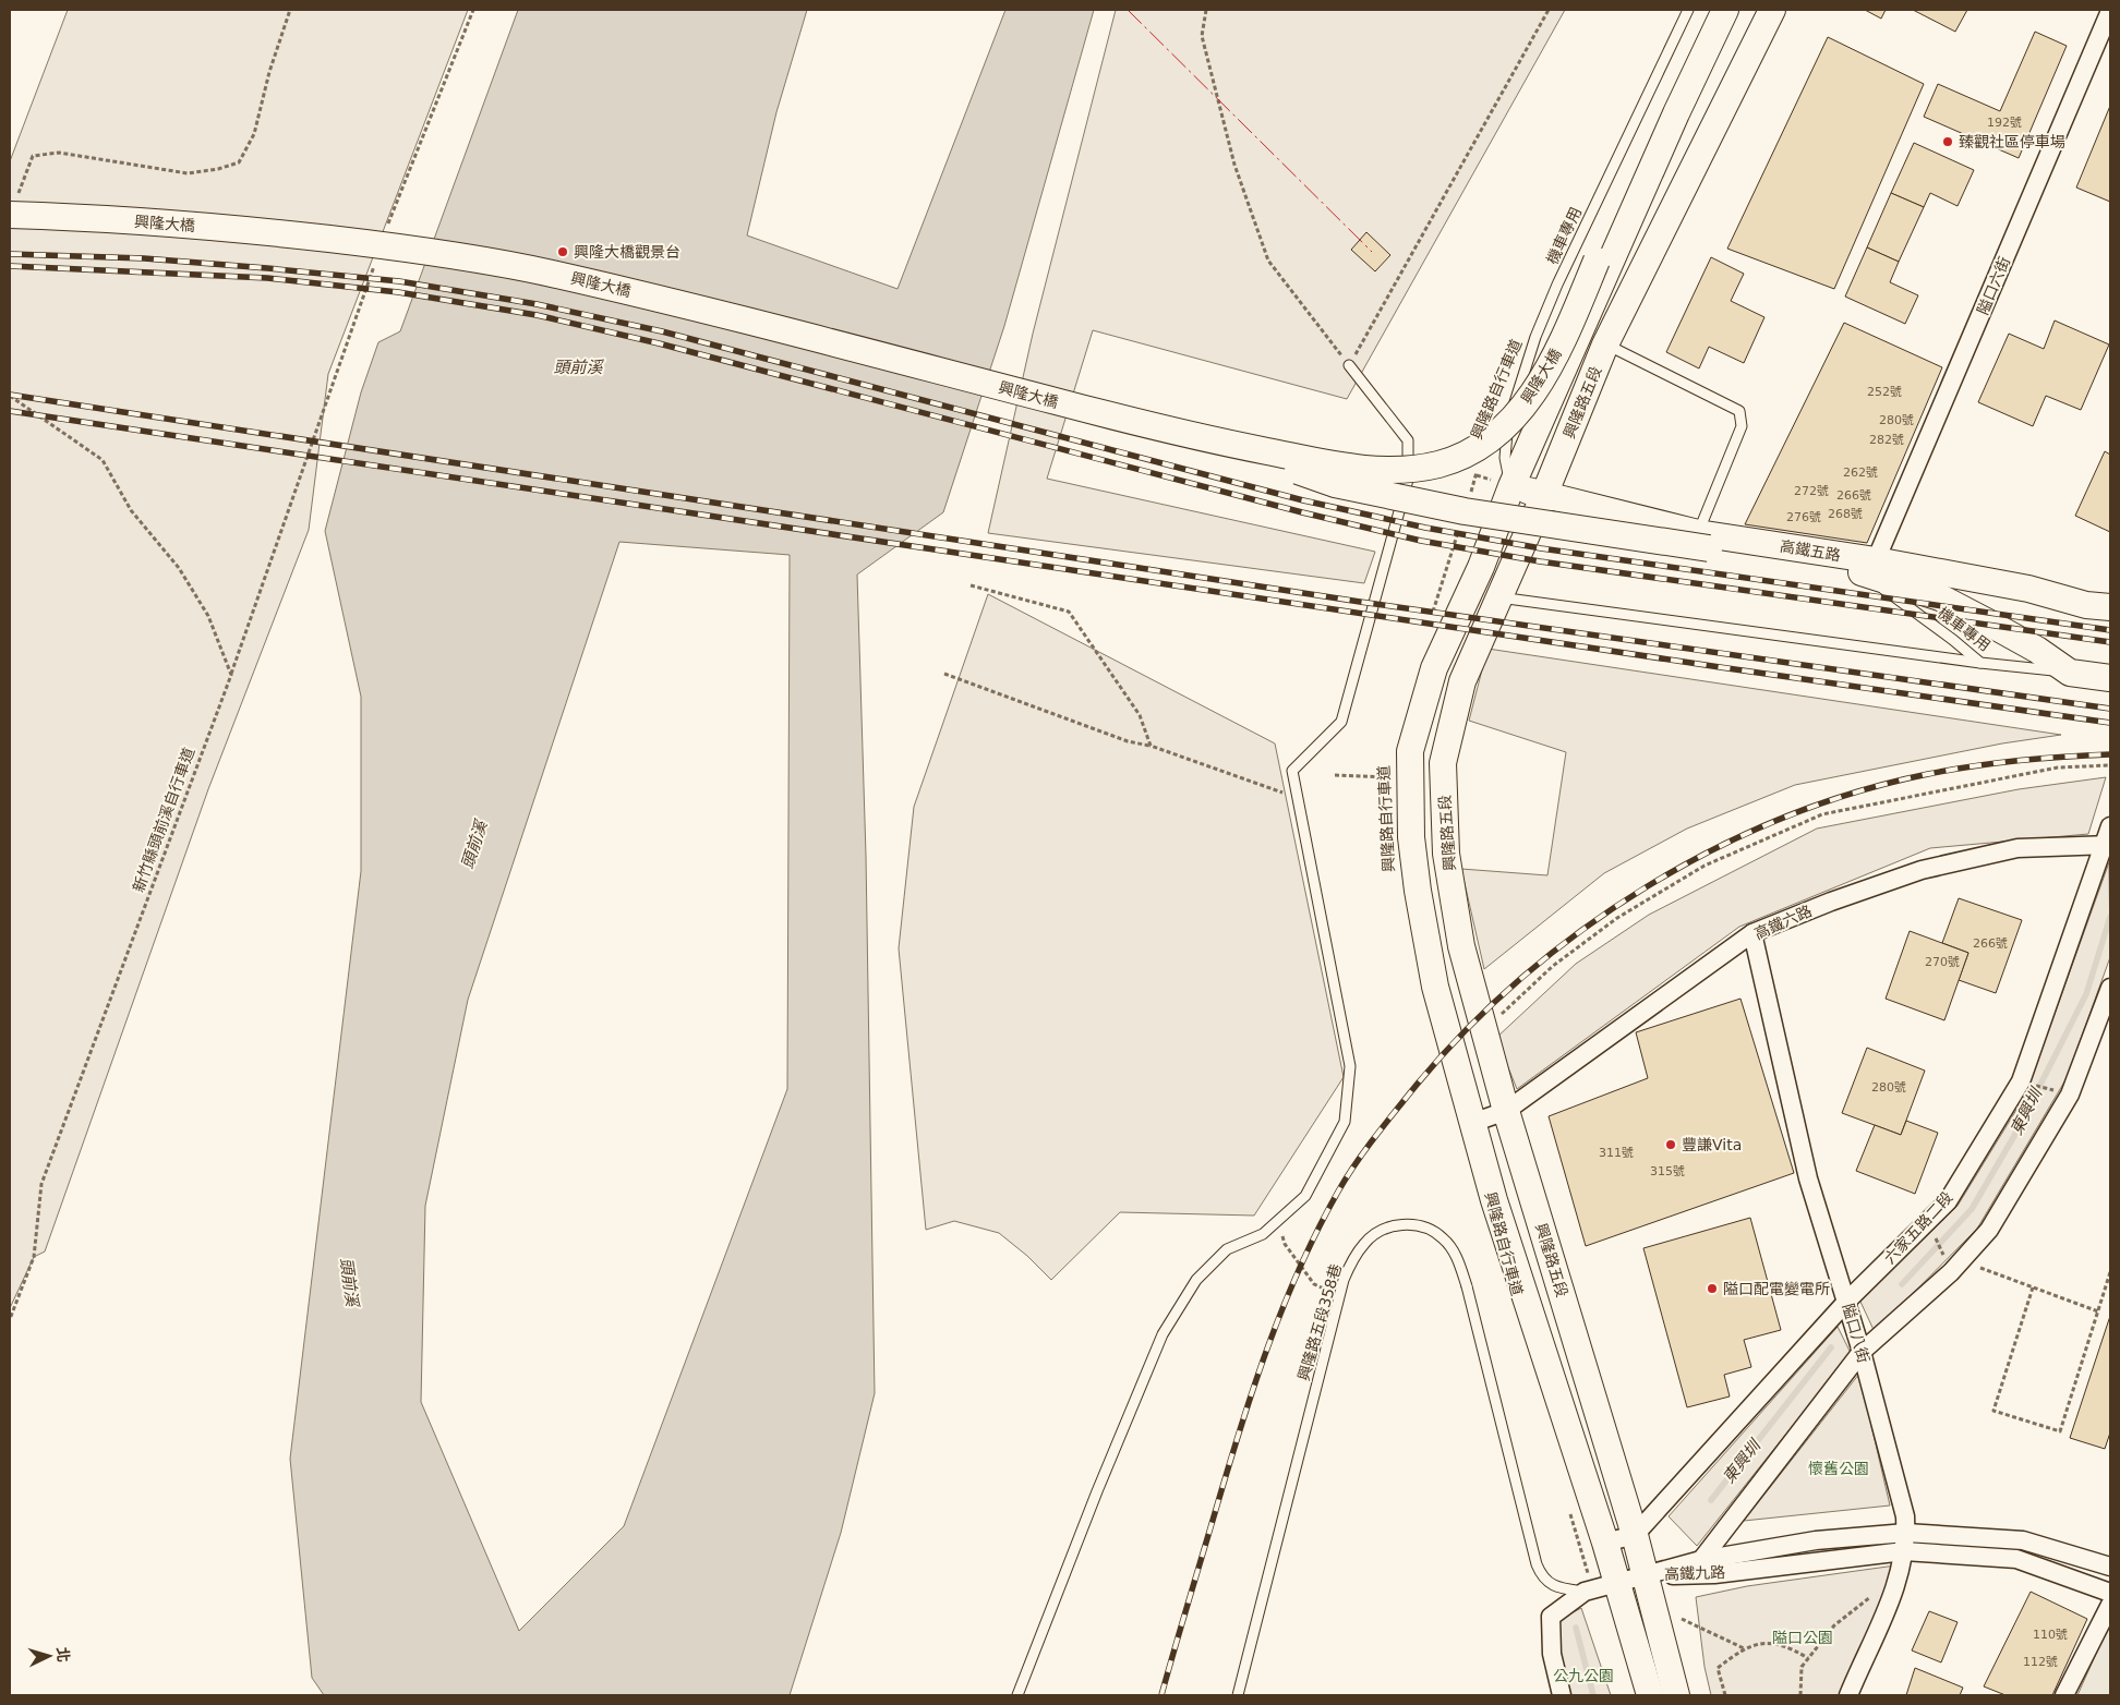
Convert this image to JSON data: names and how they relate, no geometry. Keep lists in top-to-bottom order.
{
  "streets": {
    "street": [
      "興隆大橋",
      "隘口六街",
      "興隆路五段",
      "高鐵五路",
      "高鐵六路",
      "六家五路二段",
      "隘口八街",
      "高鐵九路"
    ],
    "lane": ["機車專用", "興隆路五段358巷"],
    "path": ["新竹縣頭前溪自行車道"]
  },
  "crossings": [
    ["興隆大橋", "機車專用"],
    ["興隆大橋", "隘口六街"],
    ["興隆大橋", "高鐵五路"],
    ["機車專用", "隘口六街"],
    ["機車專用", "興隆路五段"],
    ["機車專用", "高鐵五路"],
    ["隘口六街", "高鐵五路"],
    ["興隆路五段", "高鐵六路"],
    ["興隆路五段", "六家五路二段"],
    ["興隆路五段", "興隆路五段358巷"],
    ["興隆路五段", "高鐵九路"],
    ["高鐵六路", "六家五路二段"],
    ["高鐵六路", "隘口八街"],
    ["六家五路二段", "隘口八街"],
    ["隘口八街", "高鐵九路"]
  ],
  "water": ["頭前溪", "東興圳"],
  "parks": ["懷舊公園", "隘口公園", "公九公園"],
  "places": [
    "臻觀社區停車場",
    "興隆大橋觀景台",
    "豐謙Vita",
    "隘口配電變電所"
  ],
  "house_numbers": [
    "192號",
    "252號",
    "280號",
    "282號",
    "262號",
    "272號",
    "266號",
    "268號",
    "276號",
    "266號",
    "270號",
    "280號",
    "311號",
    "315號",
    "110號",
    "112號"
  ],
  "north": "right"
}
